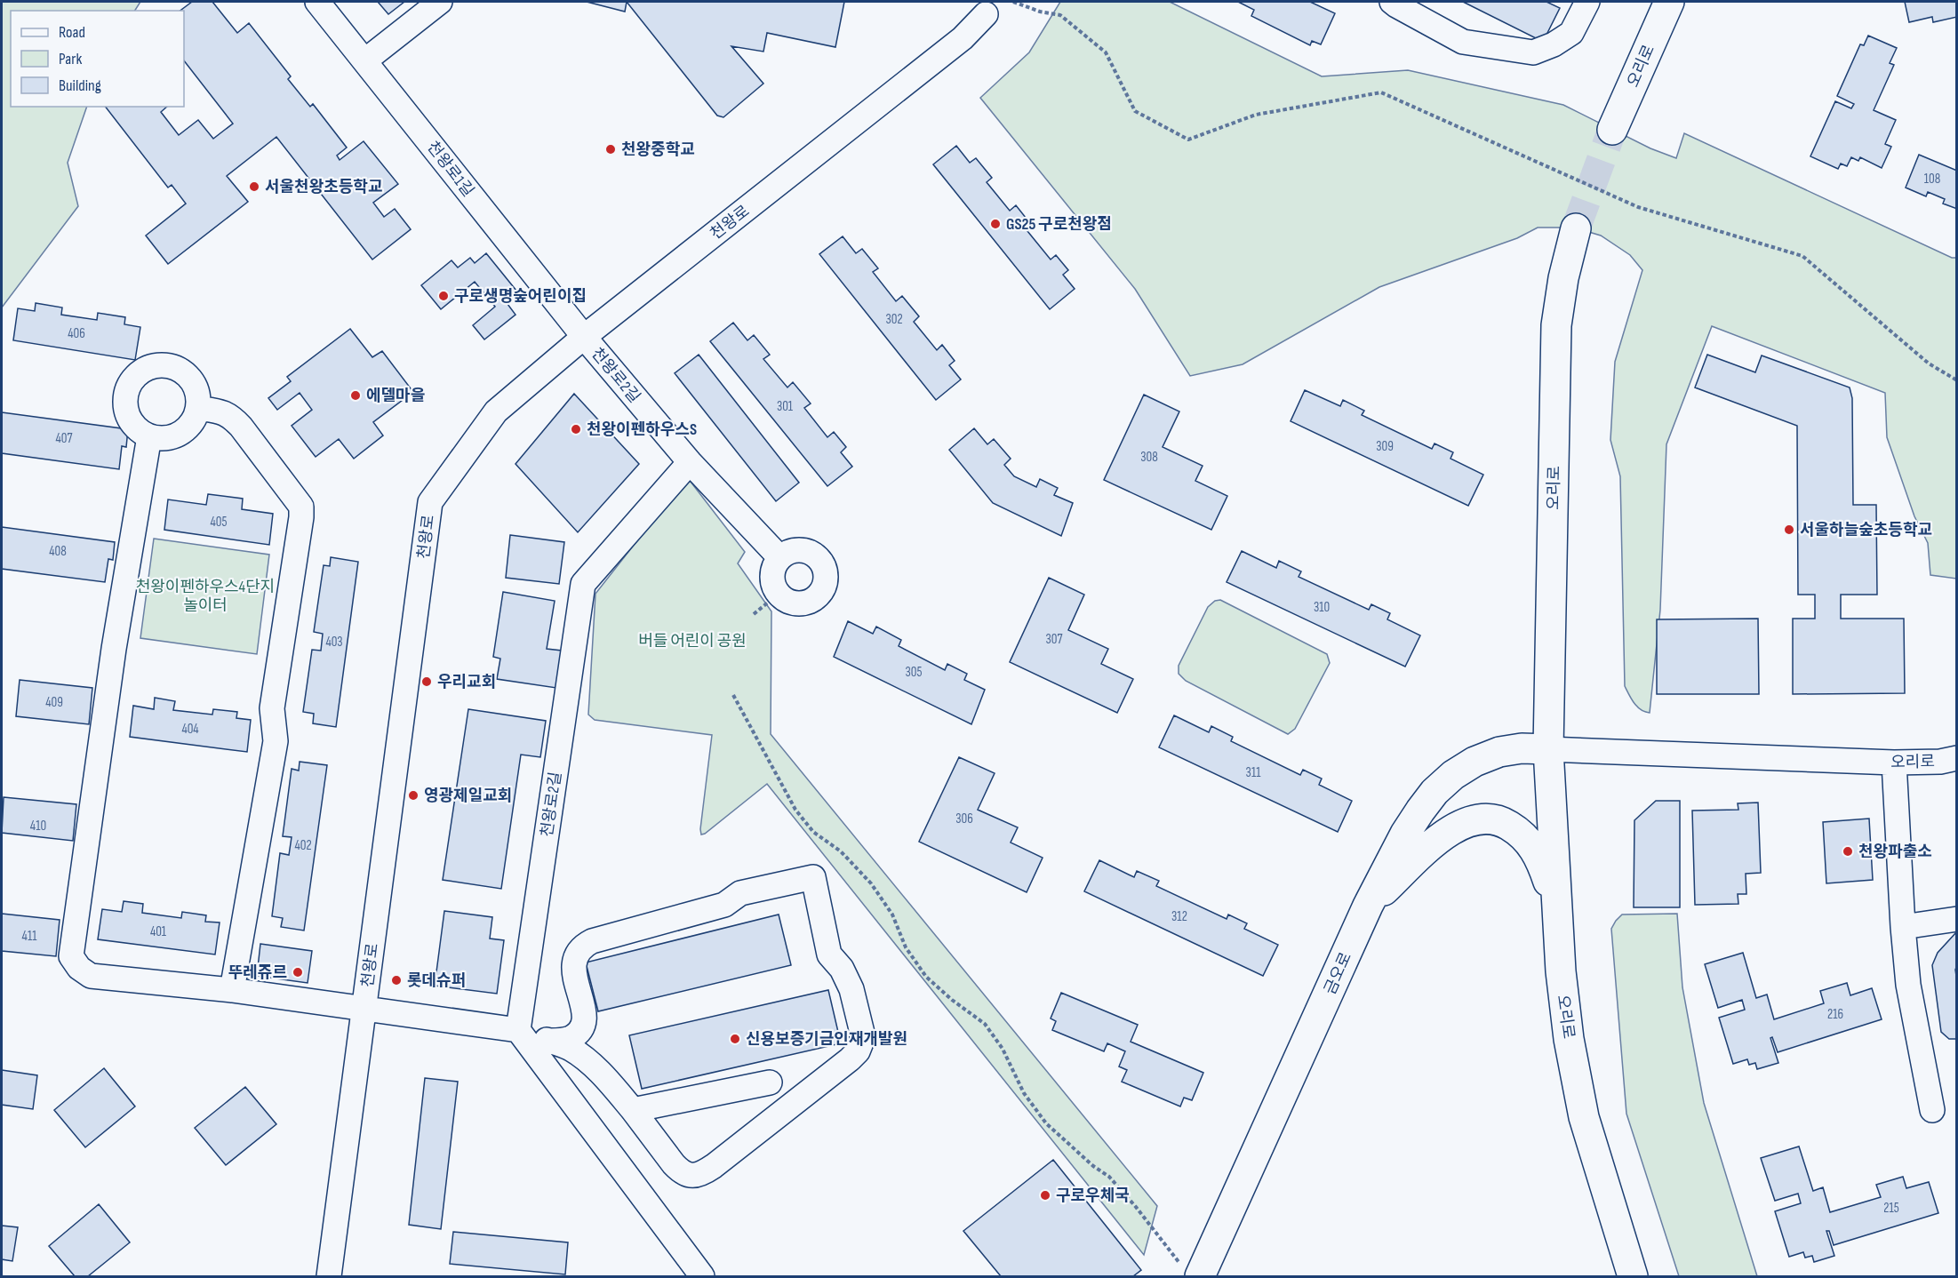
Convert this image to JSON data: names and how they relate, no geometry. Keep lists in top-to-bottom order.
{
  "streets": {
    "main road": ["오리로", "금오로"],
    "street": ["천왕로1길", "천왕로", "천왕로2길"]
  },
  "crossings": [
    ["오리로", "금오로"],
    ["천왕로1길", "천왕로"],
    ["천왕로1길", "천왕로2길"],
    ["천왕로", "천왕로2길"]
  ],
  "parks": ["천왕이펜하우스4단지 놀이터", "버들 어린이 공원"],
  "places": [
    "천왕중학교",
    "서울천왕초등학교",
    "GS25 구로천왕점",
    "구로생명숲어린이집",
    "에델마을",
    "천왕이펜하우스S",
    "서울하늘숲초등학교",
    "우리교회",
    "영광제일교회",
    "천왕파출소",
    "뚜레쥬르",
    "롯데슈퍼",
    "신용보증기금인재개발원",
    "구로우체국"
  ],
  "house_numbers": [
    "108",
    "302",
    "406",
    "301",
    "407",
    "309",
    "308",
    "405",
    "408",
    "310",
    "307",
    "403",
    "305",
    "409",
    "404",
    "311",
    "306",
    "410",
    "402",
    "312",
    "401",
    "411",
    "216",
    "215"
  ],
  "legend": ["Road", "Park", "Building"]
}
